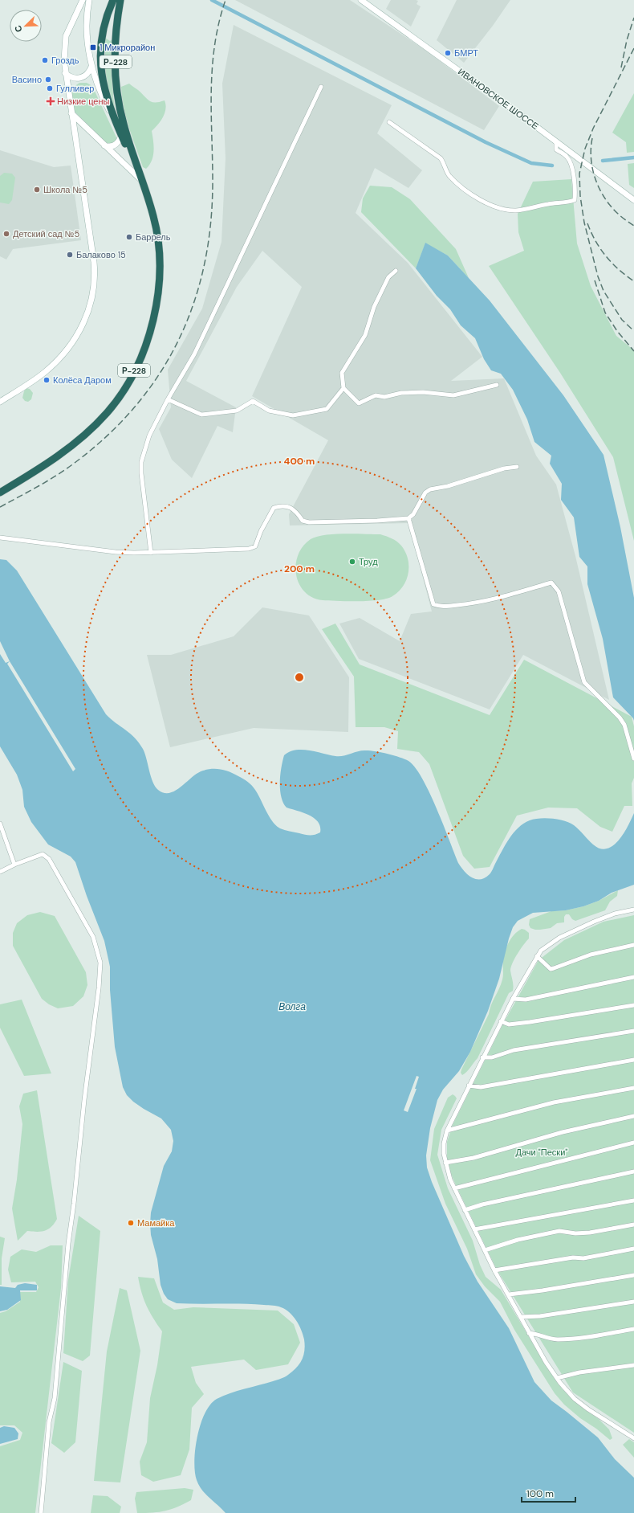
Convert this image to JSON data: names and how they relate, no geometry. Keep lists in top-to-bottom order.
{
  "streets": {
    "highway": ["Р-228"],
    "street": ["ИВАНОВСКОЕ ШОССЕ"]
  },
  "water": ["Волга"],
  "parks": ["Дачи \"Пески\""],
  "places": {
    "transit": ["1 Микрорайон"],
    "other": [
      "БМРТ",
      "Гроздь",
      "Васино",
      "Гулливер",
      "Школа №5",
      "Детский сад №5",
      "Баррель",
      "Балаково 15",
      "Колёса Даром",
      "Труд",
      "Мамайка"
    ],
    "health": ["Низкие цены"]
  },
  "scale_bar": "100 m",
  "north": "bottom left",
  "rings": ["400 m", "200 m"]
}
